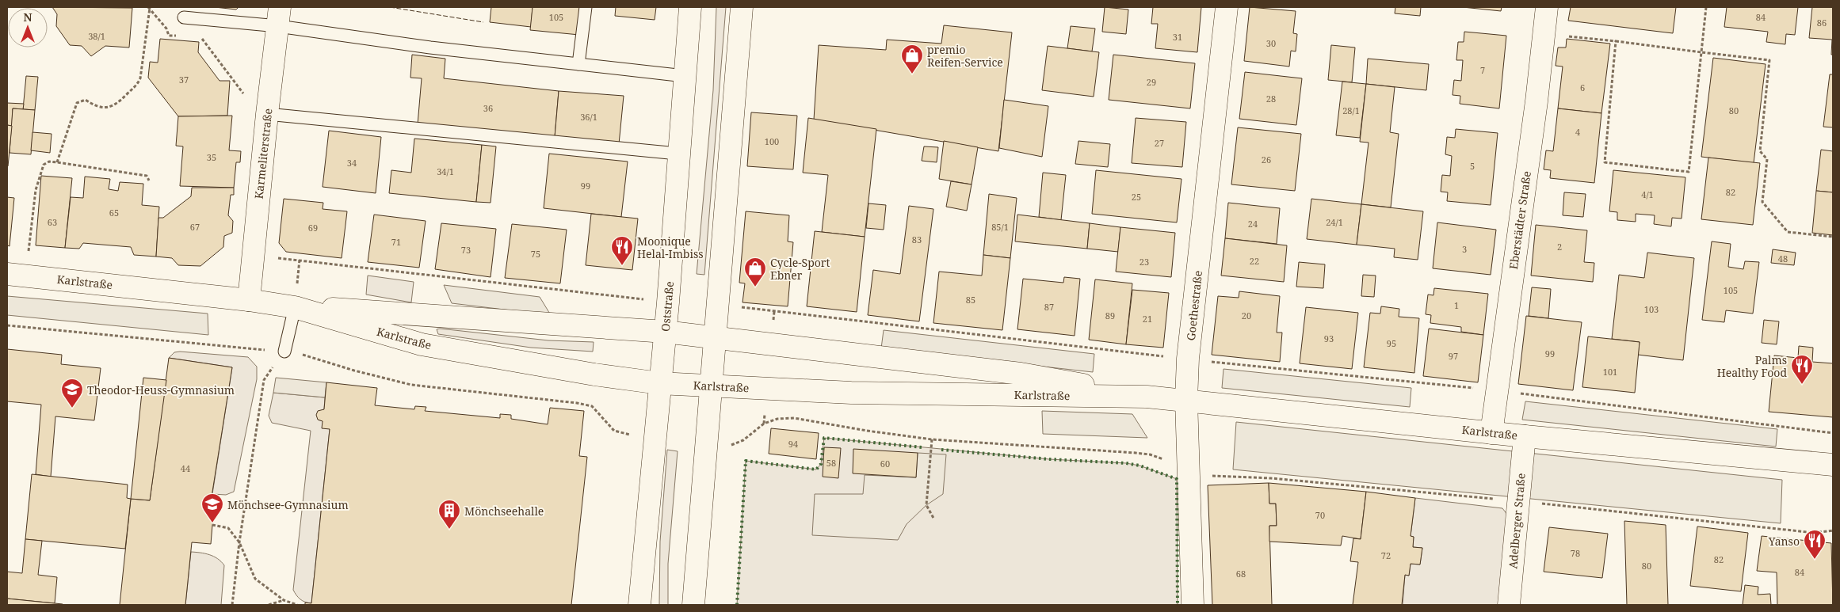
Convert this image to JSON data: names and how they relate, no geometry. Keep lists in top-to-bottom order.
{
  "streets": {
    "street": [
      "Karmeliterstraße",
      "Eberstädter Straße",
      "Karlstraße",
      "Goethestraße",
      "Oststraße",
      "Adelberger Straße"
    ]
  },
  "crossings": [
    ["Karmeliterstraße", "Karlstraße"],
    ["Eberstädter Straße", "Karlstraße"],
    ["Karlstraße", "Goethestraße"],
    ["Karlstraße", "Oststraße"],
    ["Karlstraße", "Adelberger Straße"]
  ],
  "places": {
    "shop": ["premio Reifen-Service", "Cycle-Sport Ebner"],
    "restaurant": ["Moonique Helal-Imbiss", "Palms Healthy Food", "Yanso"],
    "school or university": ["Theodor-Heuss-Gymnasium", "Mönchsee-Gymnasium"],
    "building": ["Mönchseehalle"]
  },
  "house_numbers": [
    "105",
    "84",
    "86",
    "38/1",
    "31",
    "30",
    "7",
    "37",
    "29",
    "6",
    "28",
    "36",
    "28/1",
    "80",
    "36/1",
    "4",
    "100",
    "27",
    "35",
    "26",
    "34",
    "5",
    "34/1",
    "99",
    "82",
    "4/1",
    "25",
    "65",
    "63",
    "24/1",
    "24",
    "67",
    "85/1",
    "69",
    "83",
    "71",
    "2",
    "3",
    "73",
    "75",
    "48",
    "22",
    "23",
    "105",
    "85",
    "1",
    "87",
    "103",
    "89",
    "20",
    "21",
    "93",
    "95",
    "99",
    "97",
    "101",
    "94",
    "58",
    "60",
    "44",
    "70",
    "78",
    "72",
    "82",
    "80",
    "84",
    "68"
  ],
  "north": "top"
}
